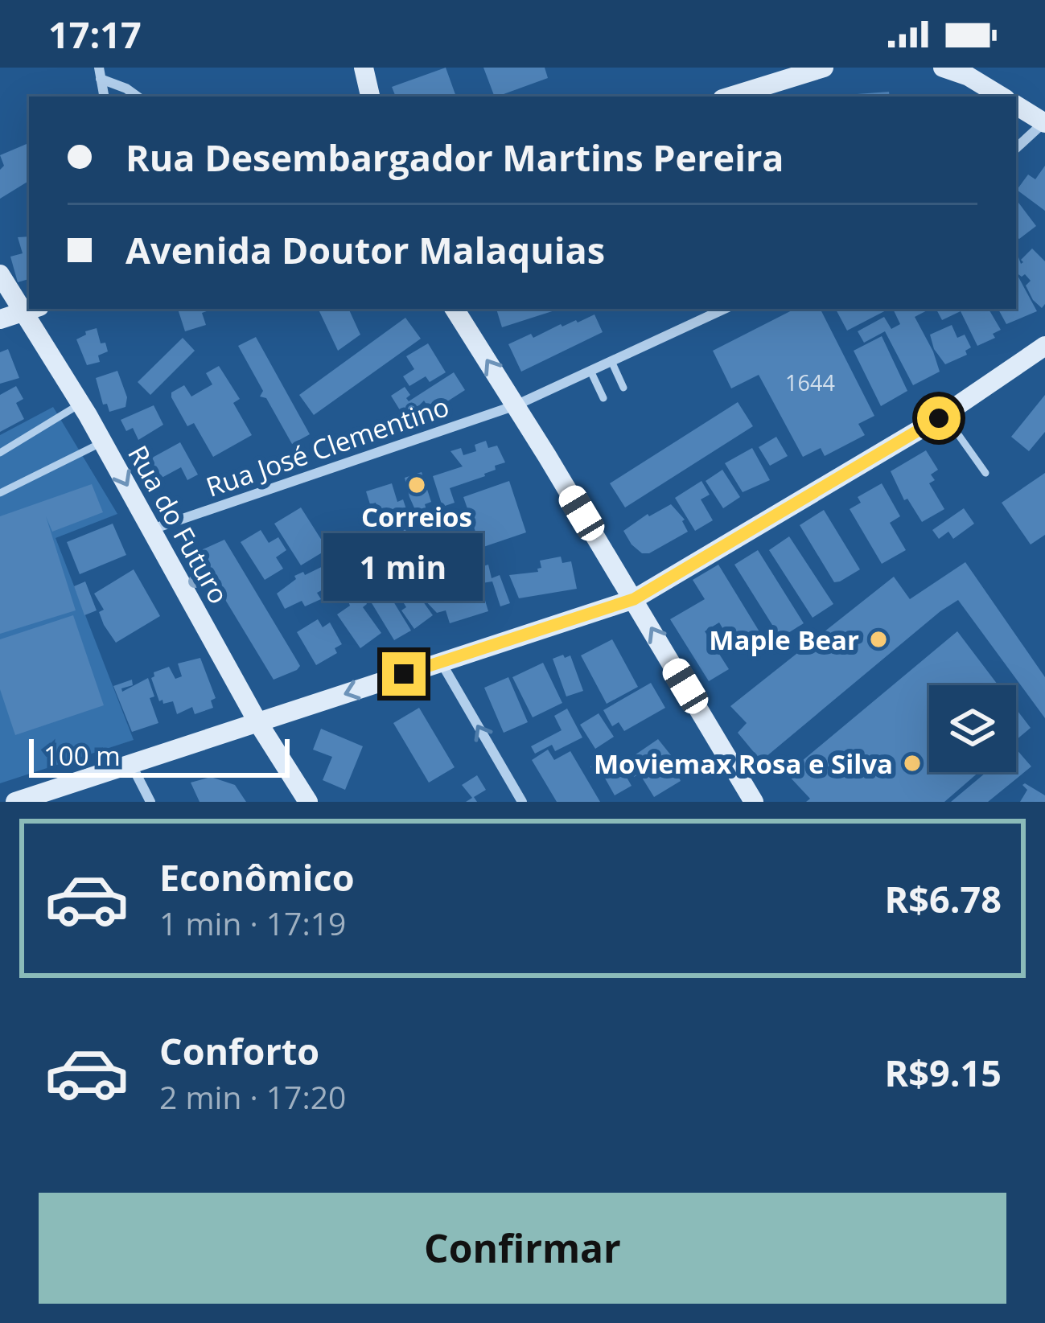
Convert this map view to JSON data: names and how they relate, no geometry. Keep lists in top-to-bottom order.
{
  "streets": {
    "street": ["Rua José Clementino", "Rua do Futuro"]
  },
  "crossings": [
    ["Rua José Clementino", "Rua do Futuro"]
  ],
  "places": ["Correios", "Maple Bear", "Moviemax Rosa e Silva"],
  "house_numbers": ["1644"],
  "scale_bar": "100 m",
  "page": {
    "status": "17:17",
    "banner": ["Rua Desembargador Martins Pereira", "Avenida Doutor Malaquias"],
    "bubble": "1 min",
    "scale": "100 m",
    "list": [
      {
        "name": "Econômico",
        "note": "1 min · 17:19",
        "value": "R$6.78"
      },
      {
        "name": "Conforto",
        "note": "2 min · 17:20",
        "value": "R$9.15"
      }
    ],
    "buttons": "Confirmar"
  }
}
